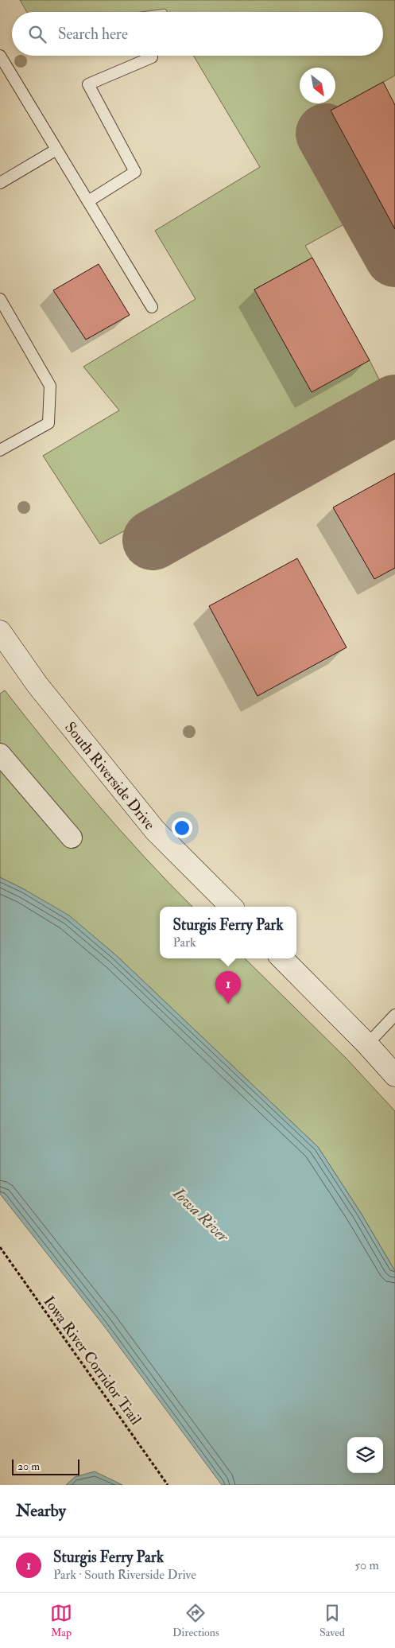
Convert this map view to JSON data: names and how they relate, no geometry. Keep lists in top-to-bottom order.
{
  "streets": {
    "main road": ["South Riverside Drive"],
    "path": ["Iowa River Corridor Trail"]
  },
  "water": ["Iowa River"],
  "scale_bar": "20 m",
  "north": "bottom right",
  "page": {
    "search": "Search here",
    "popup": ["Sturgis Ferry Park", "Park"],
    "pins": "1",
    "scale": "20 m",
    "heading": "Nearby",
    "list": [
      {
        "mark": "1",
        "name": "Sturgis Ferry Park",
        "note": "Park · South Riverside Drive",
        "value": "50 m"
      }
    ],
    "nav": ["Map", "Directions", "Saved"]
  }
}
